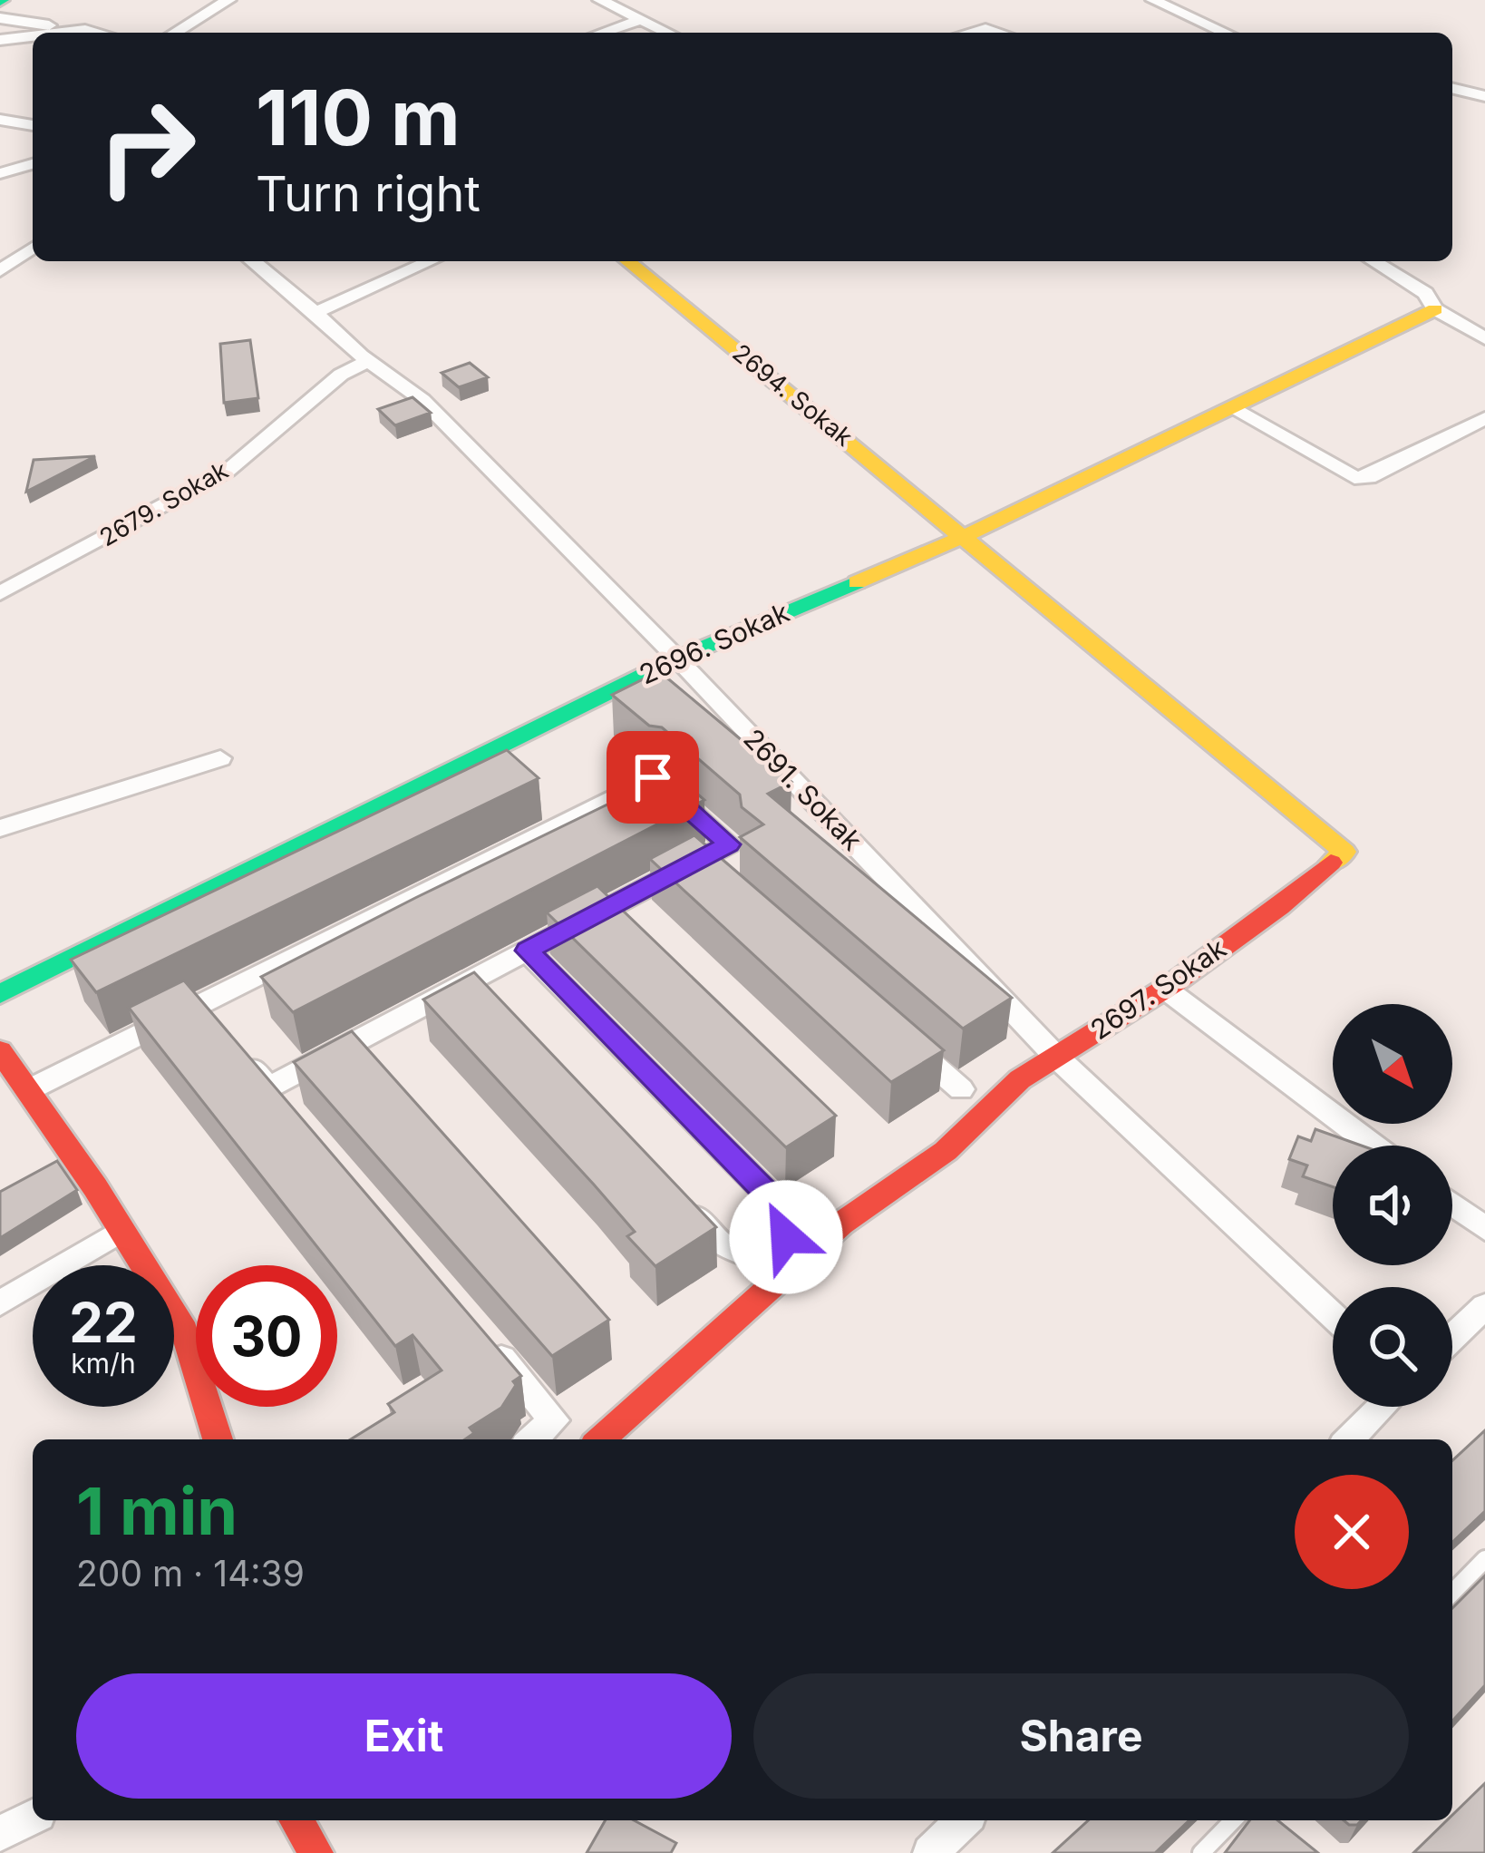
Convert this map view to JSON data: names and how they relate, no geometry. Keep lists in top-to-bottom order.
{
  "streets": {
    "street": [
      "2694. Sokak",
      "2679. Sokak",
      "2696. Sokak",
      "2691. Sokak",
      "2697. Sokak"
    ]
  },
  "crossings": [
    ["2694. Sokak", "2696. Sokak"],
    ["2694. Sokak", "2697. Sokak"],
    ["2679. Sokak", "2691. Sokak"],
    ["2696. Sokak", "2691. Sokak"],
    ["2696. Sokak", "2697. Sokak"],
    ["2691. Sokak", "2697. Sokak"]
  ],
  "north": "bottom right",
  "page": {
    "turn": ["110 m", "Turn right"],
    "speed": "22 km/h",
    "limit": "30",
    "heading": ["1 min", "200 m · 14:39"],
    "buttons": ["Exit", "Share"]
  }
}
